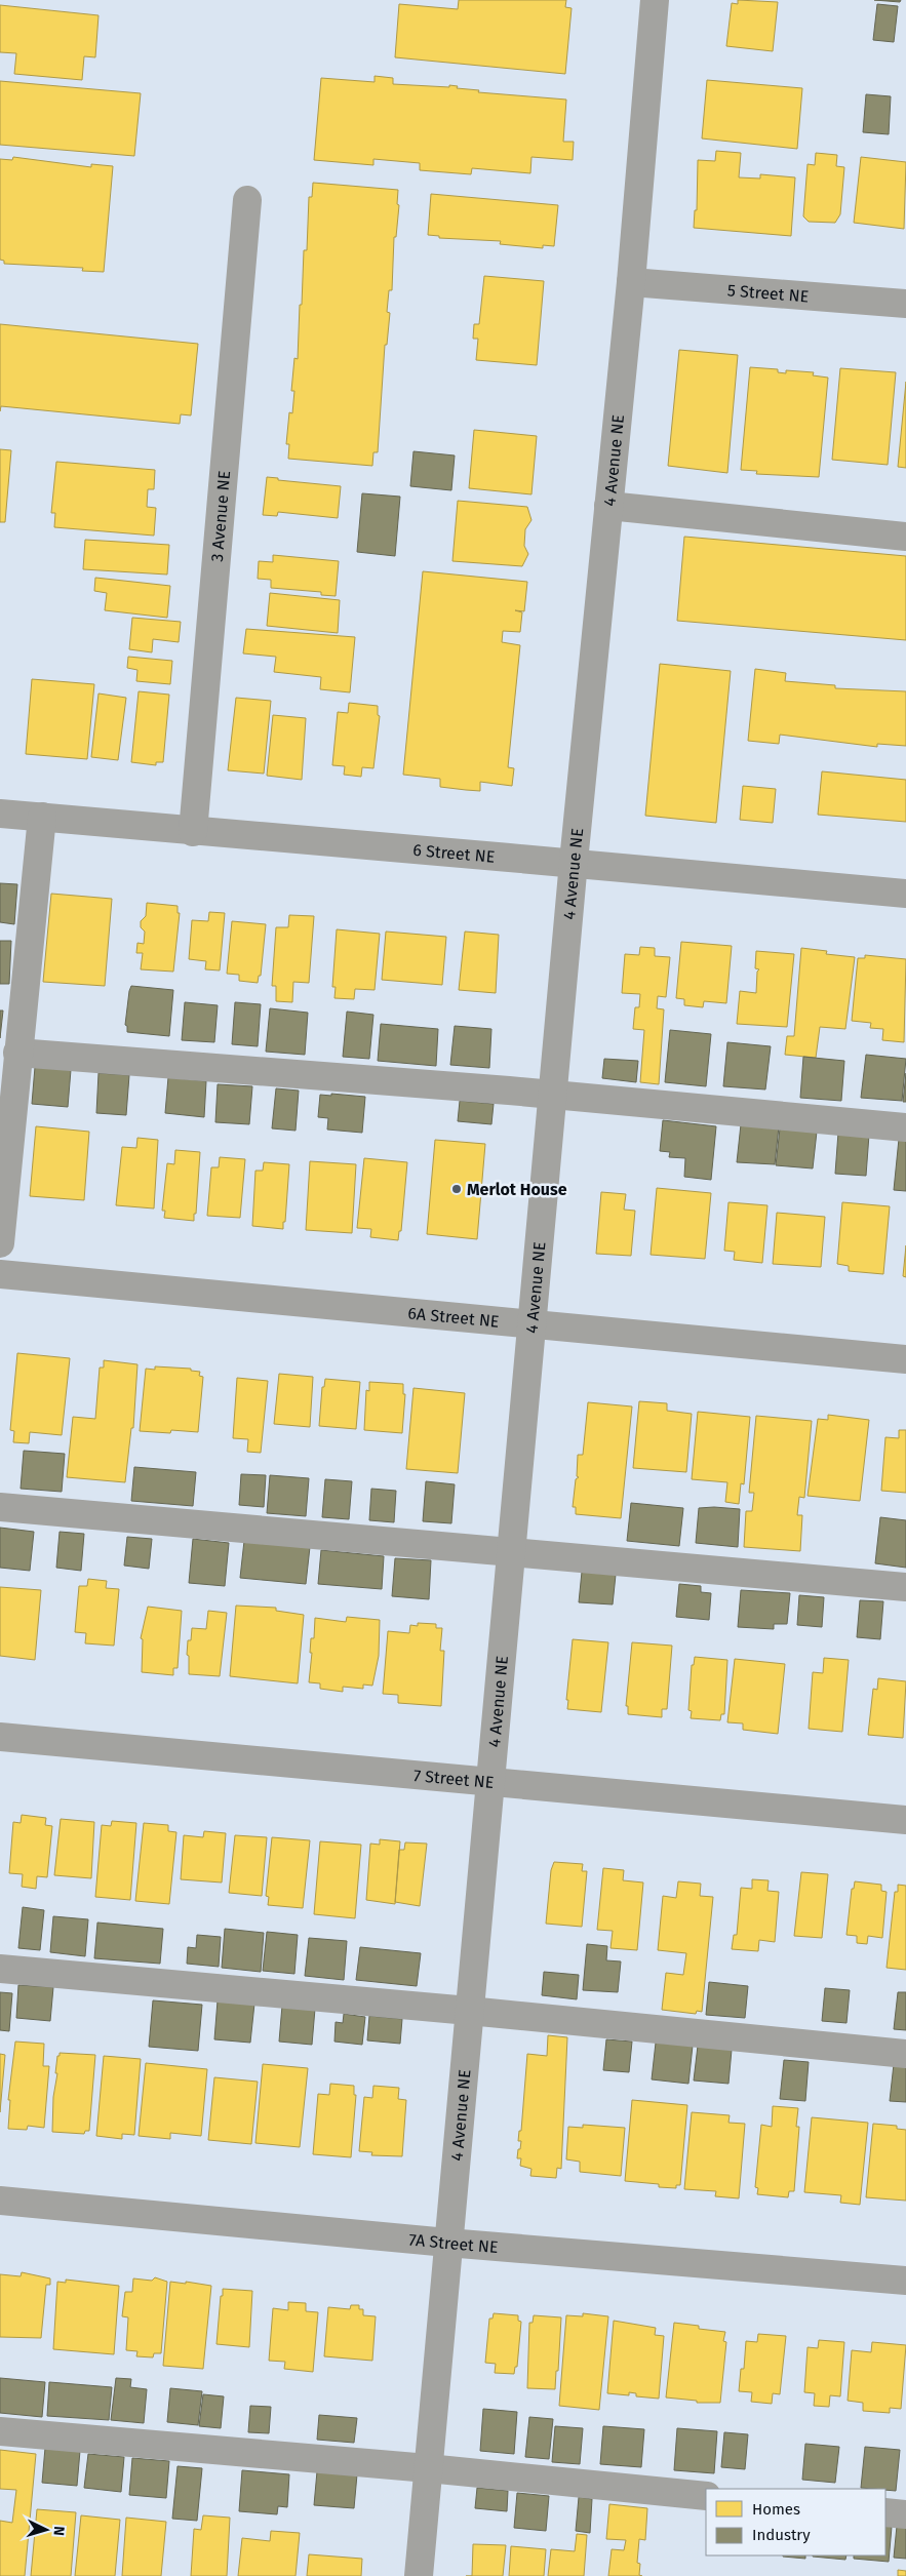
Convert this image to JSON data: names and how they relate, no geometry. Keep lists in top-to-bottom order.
{
  "streets": {
    "street": [
      "5 Street NE",
      "4 Avenue NE",
      "3 Avenue NE",
      "6 Street NE",
      "6A Street NE",
      "7 Street NE",
      "7A Street NE"
    ]
  },
  "crossings": [
    ["5 Street NE", "4 Avenue NE"],
    ["4 Avenue NE", "6 Street NE"],
    ["4 Avenue NE", "6A Street NE"],
    ["4 Avenue NE", "7 Street NE"],
    ["4 Avenue NE", "7A Street NE"],
    ["3 Avenue NE", "6 Street NE"]
  ],
  "places": ["Merlot House"],
  "legend": ["Homes", "Industry"],
  "north": "right"
}
